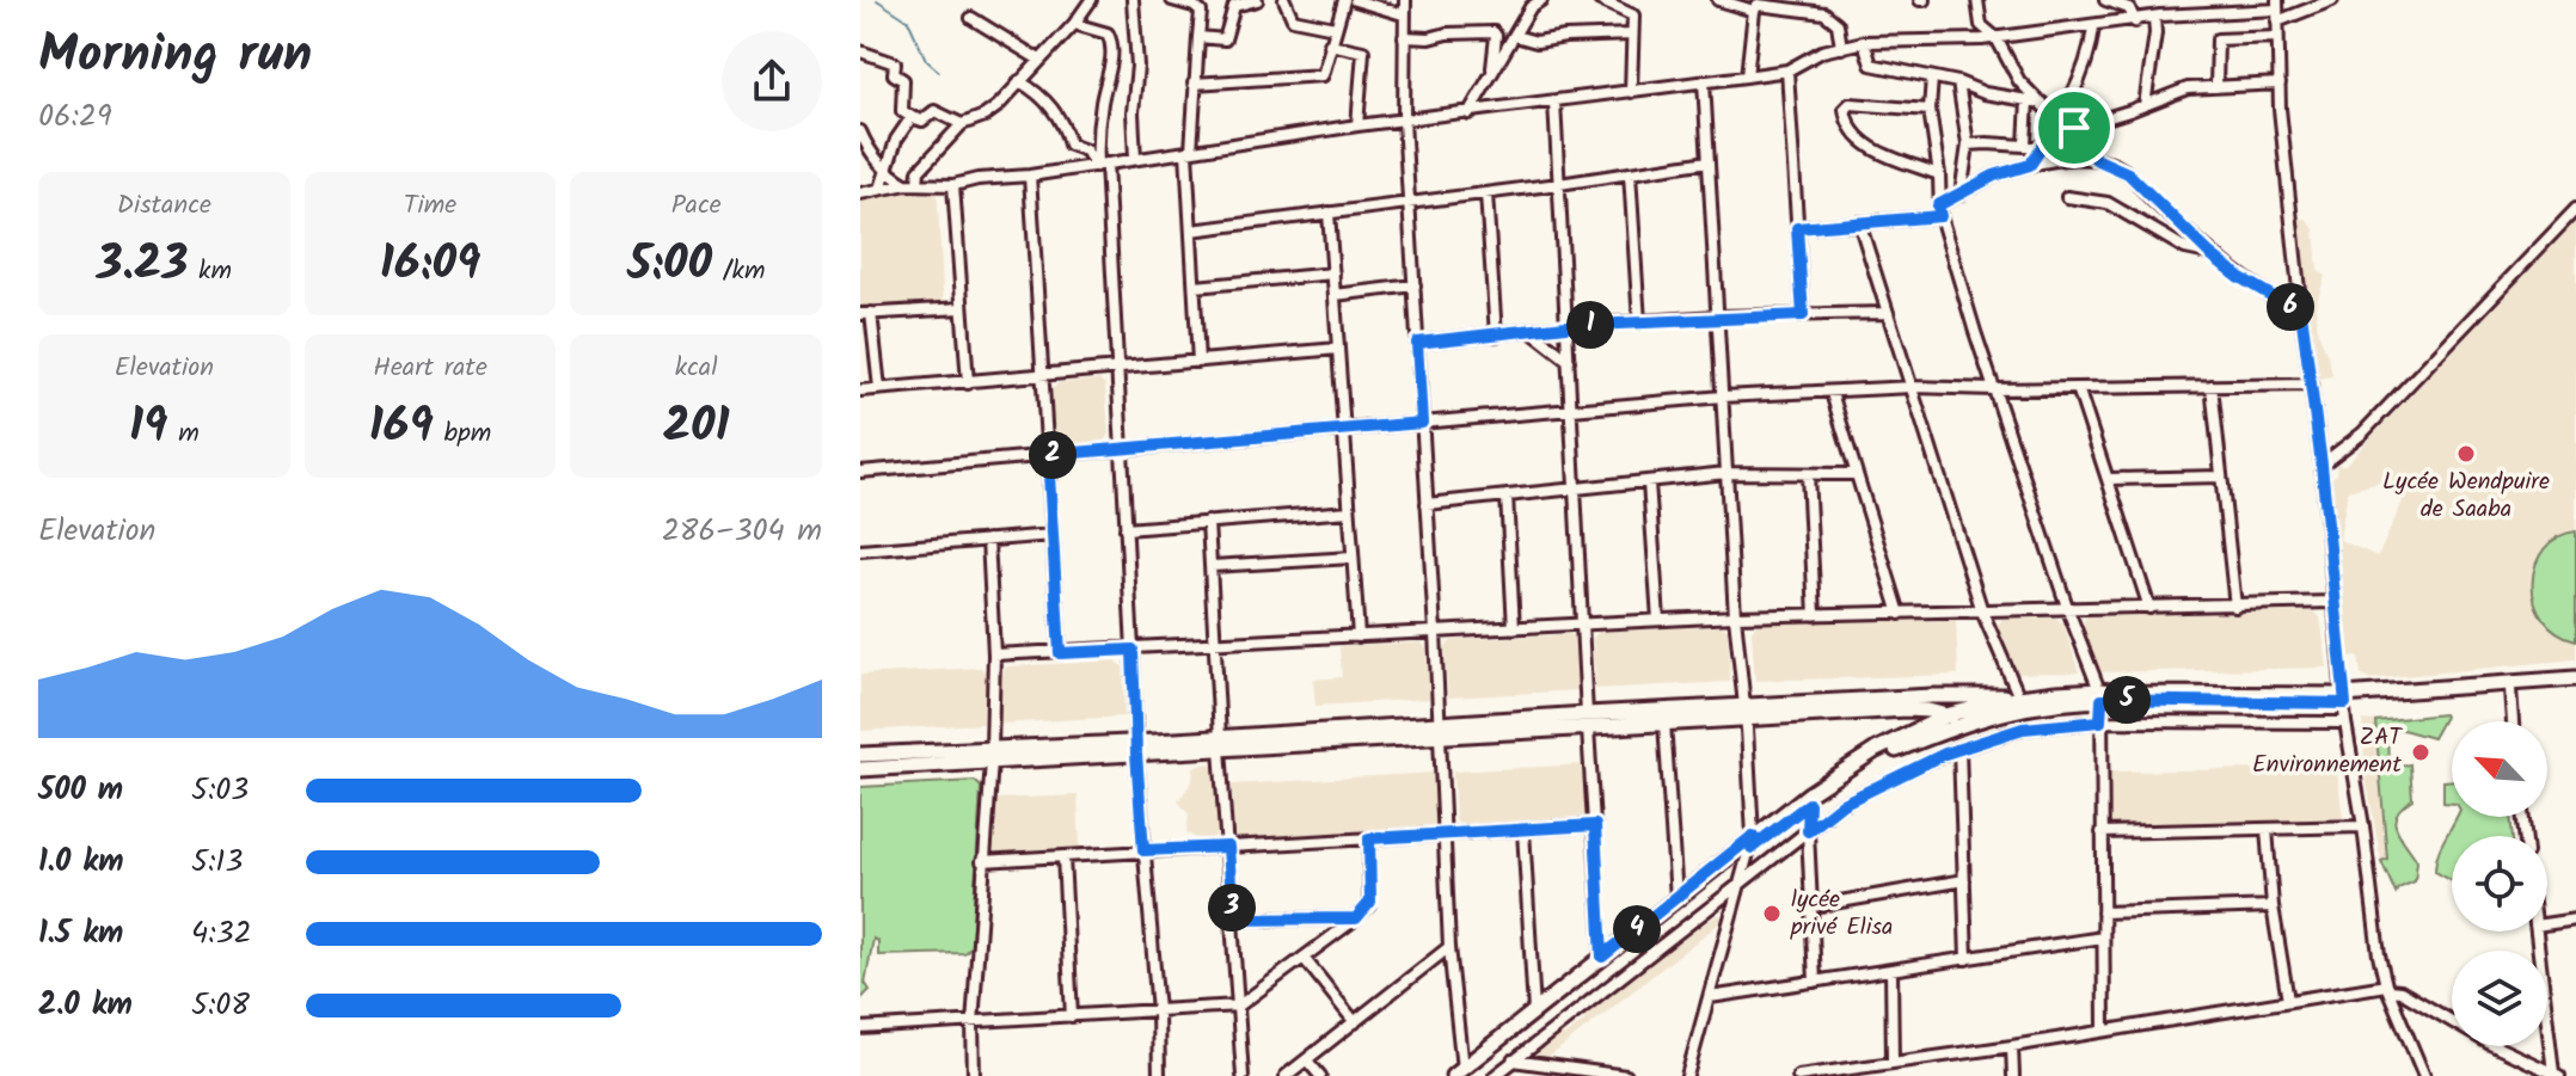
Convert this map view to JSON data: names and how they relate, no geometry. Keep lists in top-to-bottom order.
{
  "places": ["Lycée Wendpuire de Saaba", "ZAT Environnement", "lycée privé Elisa"],
  "north": "top left",
  "page": {
    "heading": ["Morning run", "06:29"],
    "stats": [
      ["Distance", "3.23 km"],
      ["Time", "16:09"],
      ["Pace", "5:00 /km"],
      ["Elevation", "19 m"],
      ["Heart rate", "169 bpm"],
      ["kcal", "201"]
    ],
    "pins": [
      "6",
      "1",
      "2",
      "5",
      "3",
      "4"
    ],
    "chart": ["Elevation", "286–304 m"],
    "list": [
      {
        "name": "500 m",
        "note": "5:03"
      },
      {
        "name": "1.0 km",
        "note": "5:13"
      },
      {
        "name": "1.5 km",
        "note": "4:32"
      },
      {
        "name": "2.0 km",
        "note": "5:08"
      }
    ]
  }
}
